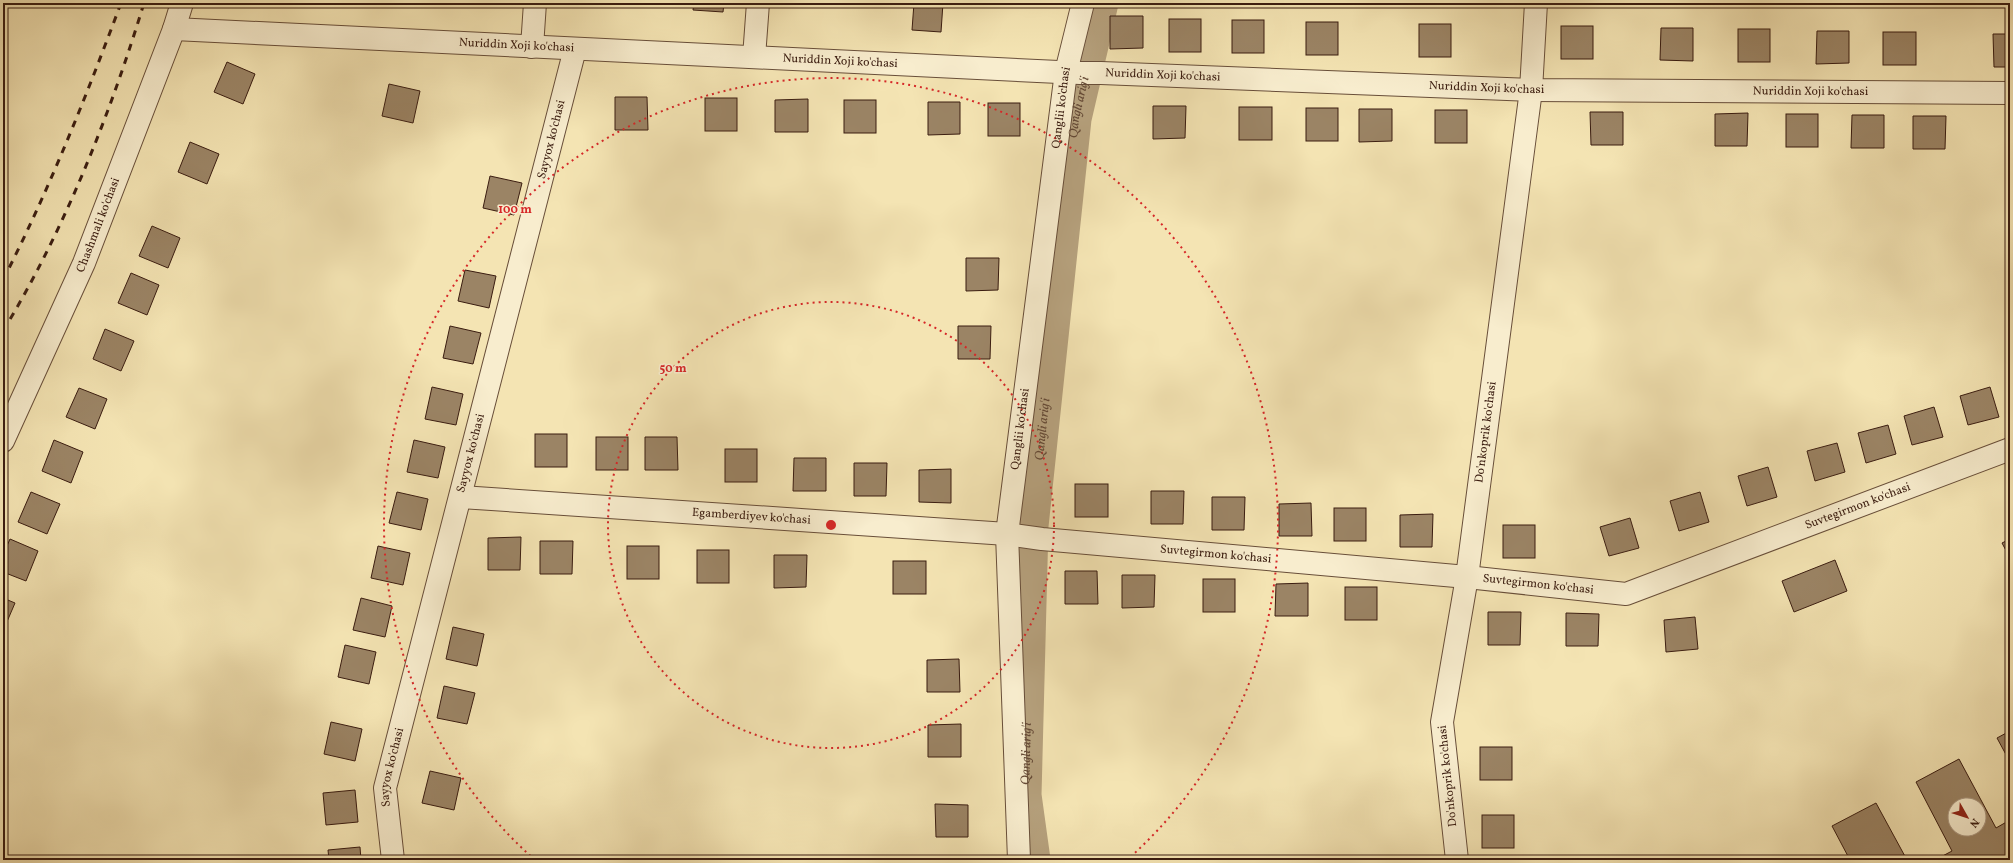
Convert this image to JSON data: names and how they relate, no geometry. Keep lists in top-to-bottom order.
{
  "streets": {
    "street": [
      "Nuriddin Xoji ko'chasi",
      "Qanglii ko'chasi",
      "Sayyox ko'chasi",
      "Chashmali ko'chasi",
      "Do'nkoprik ko'chasi",
      "Suvtegirmon ko'chasi",
      "Egamberdiyev ko'chasi"
    ]
  },
  "crossings": [
    ["Nuriddin Xoji ko'chasi", "Qanglii ko'chasi"],
    ["Nuriddin Xoji ko'chasi", "Sayyox ko'chasi"],
    ["Nuriddin Xoji ko'chasi", "Chashmali ko'chasi"],
    ["Nuriddin Xoji ko'chasi", "Do'nkoprik ko'chasi"],
    ["Qanglii ko'chasi", "Suvtegirmon ko'chasi"],
    ["Qanglii ko'chasi", "Egamberdiyev ko'chasi"],
    ["Sayyox ko'chasi", "Egamberdiyev ko'chasi"],
    ["Do'nkoprik ko'chasi", "Suvtegirmon ko'chasi"],
    ["Suvtegirmon ko'chasi", "Egamberdiyev ko'chasi"]
  ],
  "water": ["Qangli arig'i"],
  "north": "bottom right",
  "rings": ["100 m", "50 m"]
}
